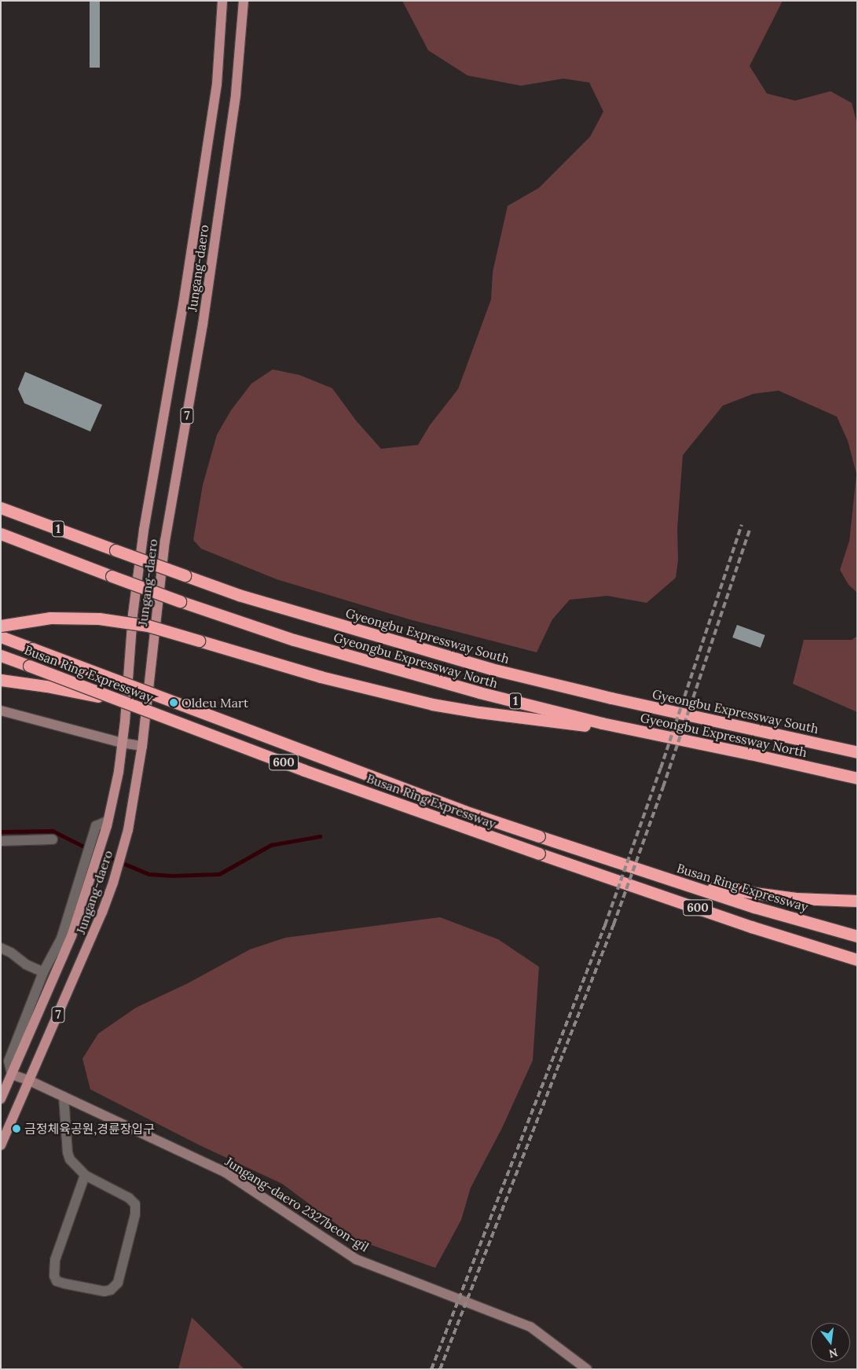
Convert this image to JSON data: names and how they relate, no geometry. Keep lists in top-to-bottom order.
{
  "streets": {
    "highway": [
      "1",
      "Gyeongbu Expressway South",
      "Gyeongbu Expressway North",
      "Busan Ring Expressway",
      "600"
    ],
    "main road": ["Jungang-daero", "7"],
    "street": ["Jungang-daero 2327beon-gil"]
  },
  "crossings": [
    ["Jungang-daero", "Jungang-daero 2327beon-gil"]
  ],
  "places": ["Oldeu Mart", "금정체육공원,경륜장입구"],
  "north": "bottom"
}
